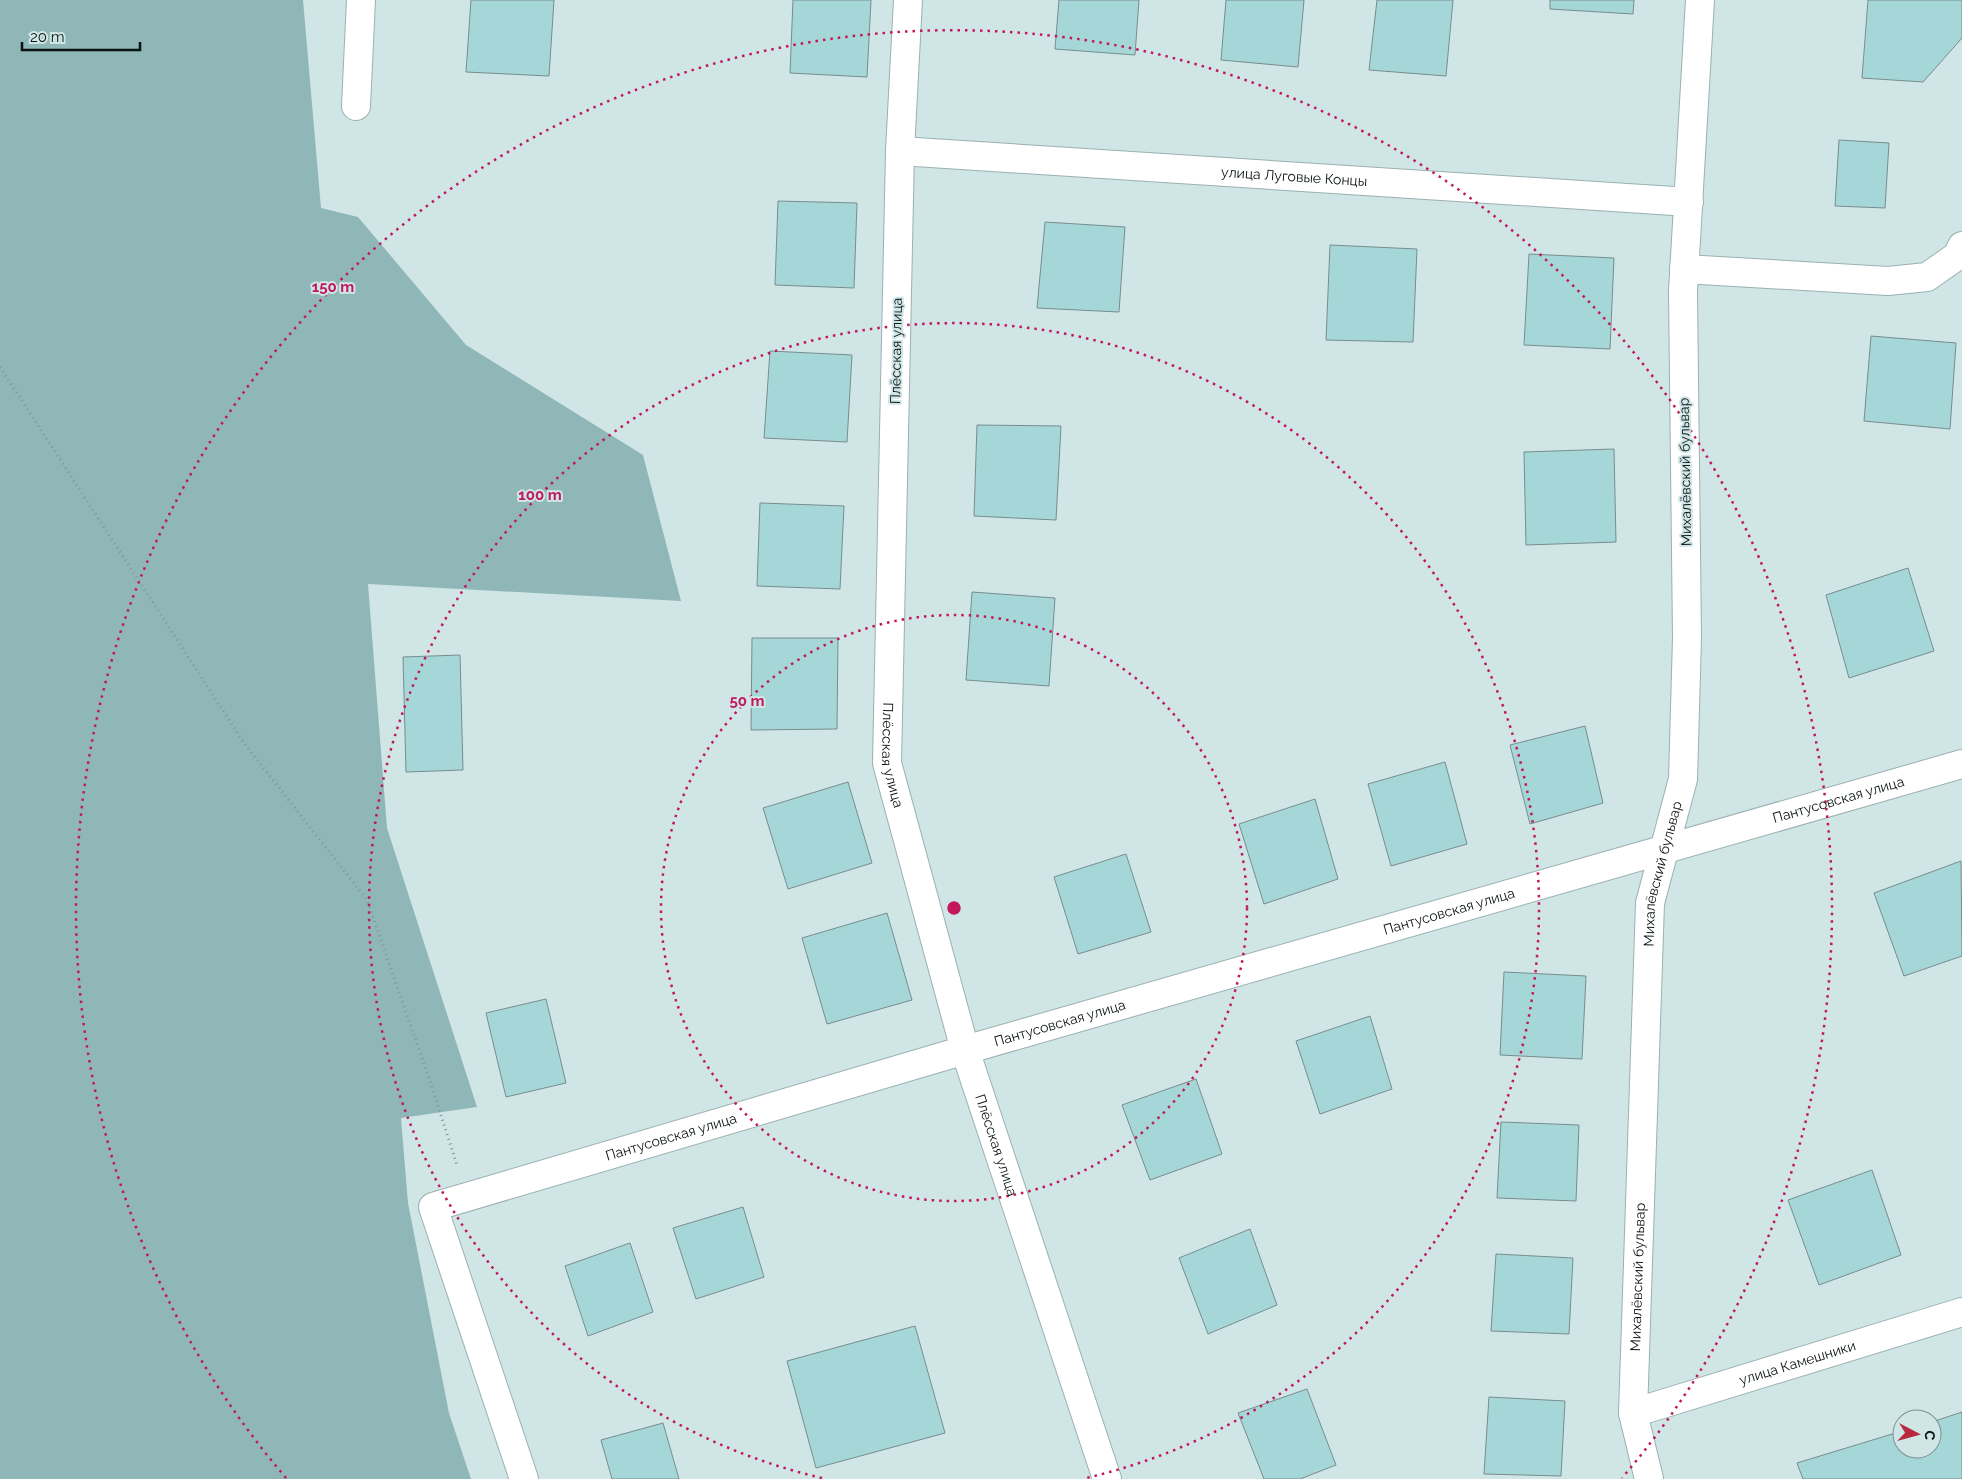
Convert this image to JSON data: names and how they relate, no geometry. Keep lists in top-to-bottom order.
{
  "streets": {
    "street": [
      "улица Луговые Концы",
      "Плёсская улица",
      "Михалёвский бульвар",
      "Пантусовская улица",
      "улица Камешники"
    ]
  },
  "crossings": [
    ["улица Луговые Концы", "Плёсская улица"],
    ["улица Луговые Концы", "Михалёвский бульвар"],
    ["Плёсская улица", "Пантусовская улица"],
    ["Михалёвский бульвар", "Пантусовская улица"],
    ["Михалёвский бульвар", "улица Камешники"]
  ],
  "scale_bar": "20 m",
  "north": "right",
  "rings": ["150 m", "100 m", "50 m"]
}
